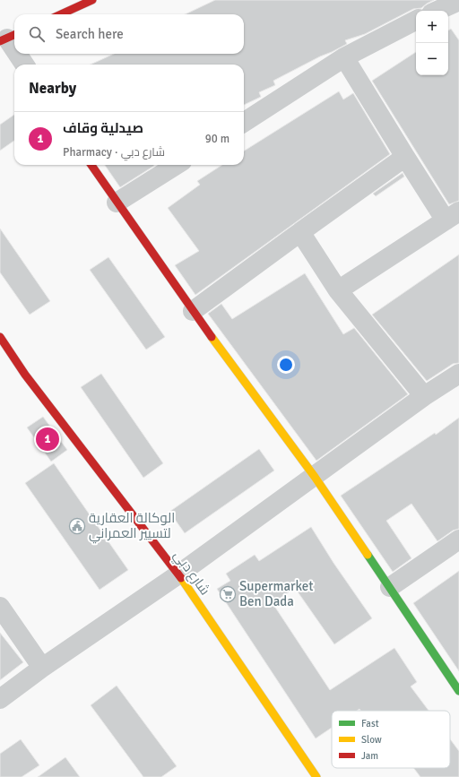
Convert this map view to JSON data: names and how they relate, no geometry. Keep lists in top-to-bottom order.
{
  "streets": {
    "street": ["شارع دبي"]
  },
  "places": {
    "public building": ["الوكالة العقارية لتسيير العمراني"],
    "supermarket": ["Supermarket Ben Dada"]
  },
  "legend": ["Fast", "Slow", "Jam"],
  "page": {
    "map_buttons": ["+", "−"],
    "search": "Search here",
    "heading": "Nearby",
    "list": [
      {
        "mark": "1",
        "name": "صيدلية وقاف",
        "note": "Pharmacy · شارع دبي",
        "value": "90 m"
      }
    ],
    "pins": "1"
  }
}
